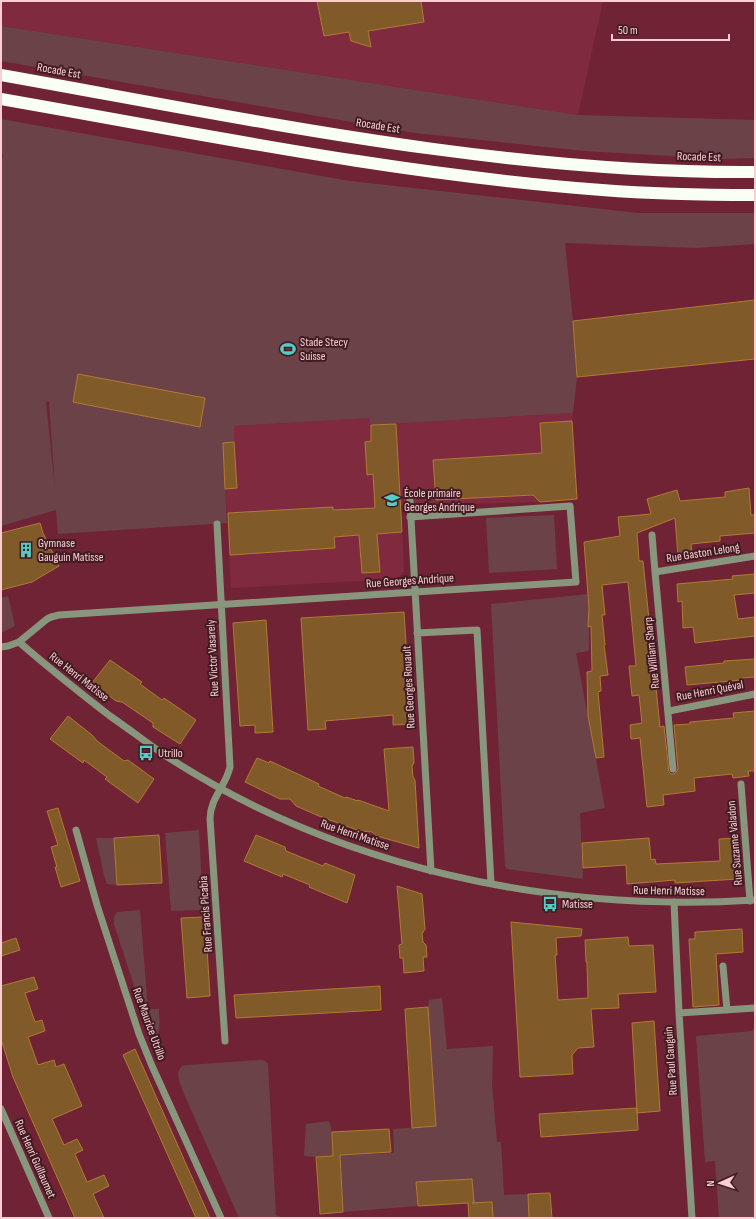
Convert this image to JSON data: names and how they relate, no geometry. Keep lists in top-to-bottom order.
{
  "streets": {
    "highway": ["Rocade Est"],
    "street": [
      "Rue Gaston Lelong",
      "Rue Georges Andrique",
      "Rue William Sharp",
      "Rue Victor Vasarely",
      "Rue Henri Matisse",
      "Rue Georges Rouault",
      "Rue Henri Quéval",
      "Rue Suzanne Valadon",
      "Rue Francis Picabia",
      "Rue Maurice Utrillo",
      "Rue Paul Gauguin",
      "Rue Henri Guillaumet"
    ]
  },
  "crossings": [
    ["Rue Gaston Lelong", "Rue William Sharp"],
    ["Rue Georges Andrique", "Rue Victor Vasarely"],
    ["Rue Georges Andrique", "Rue Henri Matisse"],
    ["Rue Georges Andrique", "Rue Georges Rouault"],
    ["Rue William Sharp", "Rue Henri Quéval"],
    ["Rue Victor Vasarely", "Rue Henri Matisse"],
    ["Rue Victor Vasarely", "Rue Francis Picabia"],
    ["Rue Henri Matisse", "Rue Georges Rouault"],
    ["Rue Henri Matisse", "Rue Suzanne Valadon"],
    ["Rue Henri Matisse", "Rue Francis Picabia"],
    ["Rue Henri Matisse", "Rue Paul Gauguin"]
  ],
  "places": {
    "sports": ["Stade Stecy Suisse"],
    "school or university": ["École primaire Georges Andrique"],
    "building": ["Gymnase Gauguin Matisse"],
    "bus stop": ["Utrillo", "Matisse"]
  },
  "scale_bar": "50 m",
  "north": "left"
}
